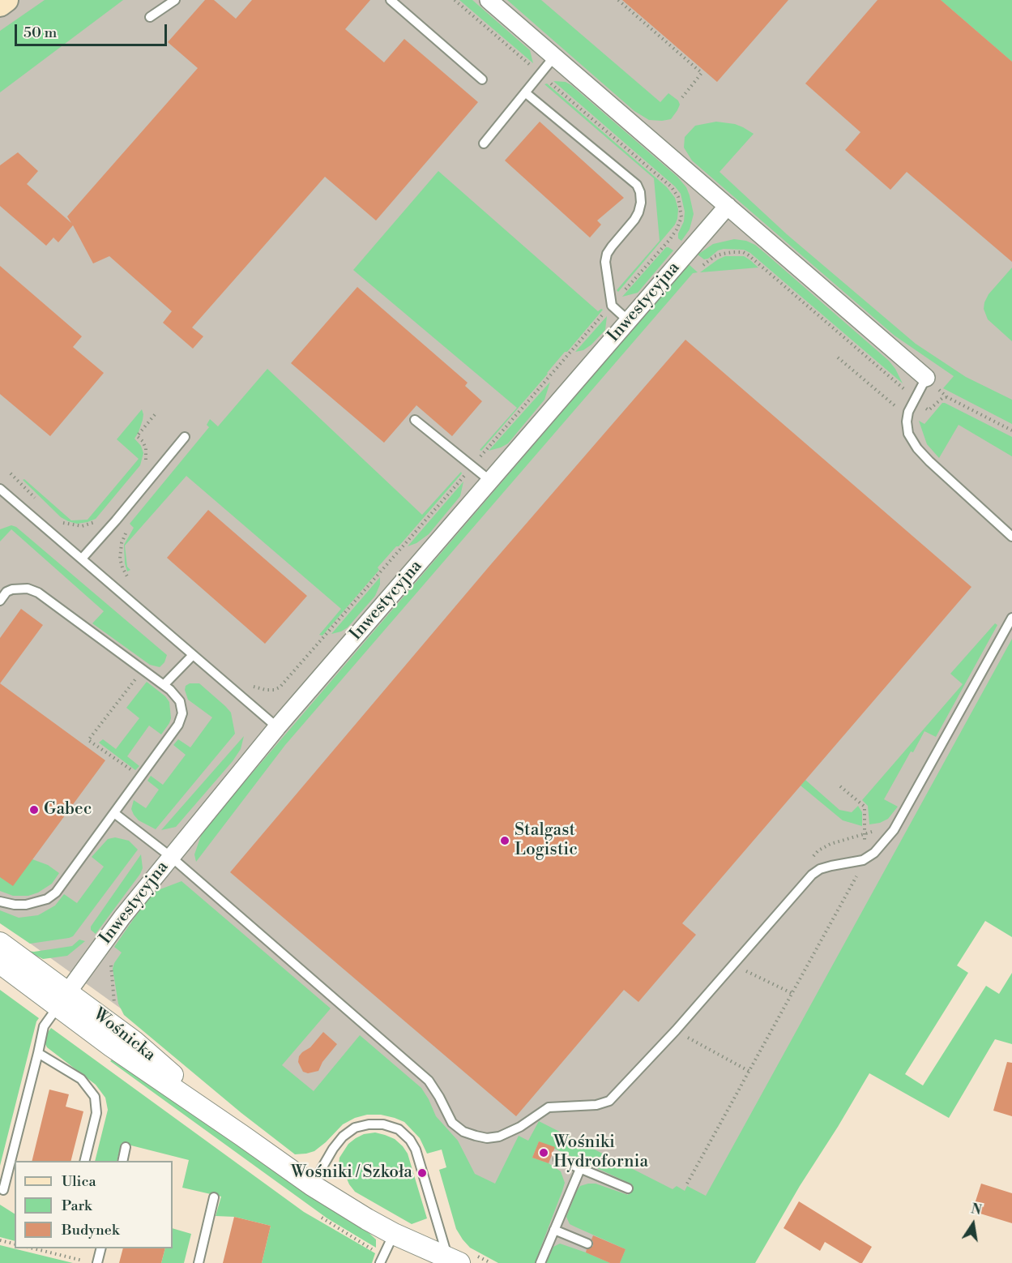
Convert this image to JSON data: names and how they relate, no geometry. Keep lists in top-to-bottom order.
{
  "streets": {
    "street": ["Inwestycyjna", "Wośnicka"]
  },
  "crossings": [
    ["Inwestycyjna", "Wośnicka"]
  ],
  "places": [
    "Gabec",
    "Stalgast Logistic",
    "Wośniki Hydrofornia",
    "Wośniki / Szkoła"
  ],
  "legend": ["Ulica", "Park", "Budynek"],
  "scale_bar": "50 m",
  "north": "top"
}
